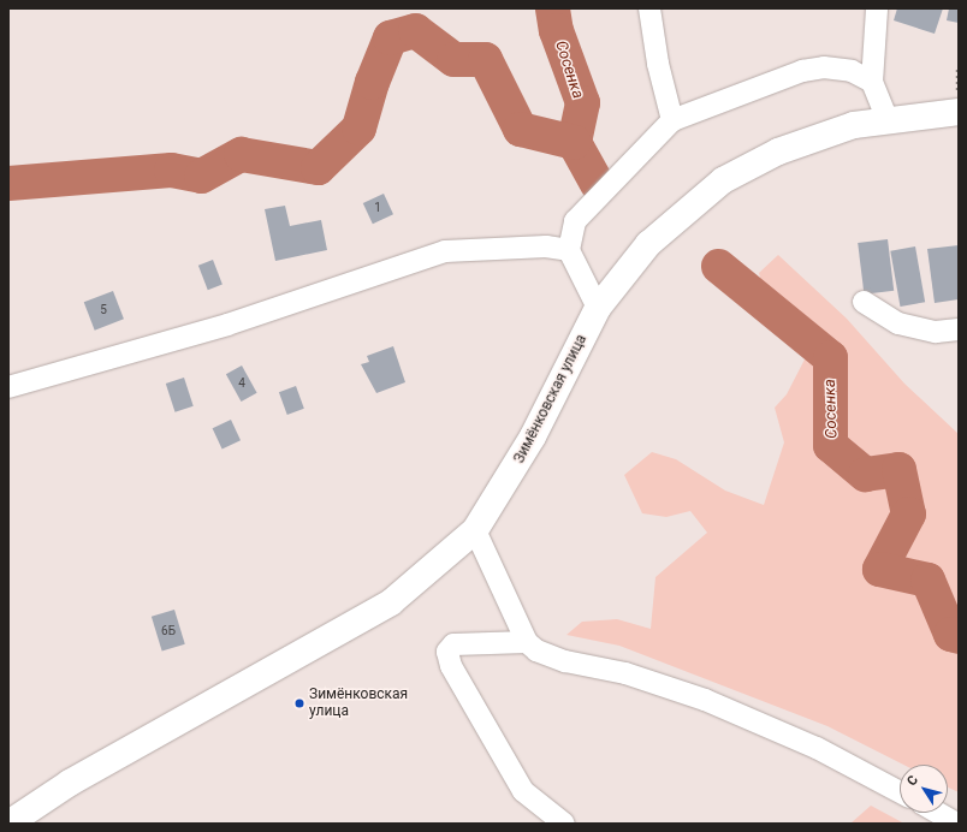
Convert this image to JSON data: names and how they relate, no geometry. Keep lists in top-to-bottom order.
{
  "streets": {
    "main road": ["Зимёнковская улица"]
  },
  "water": ["Сосенка"],
  "places": ["Зимёнковская улица"],
  "house_numbers": [
    "1",
    "5",
    "4",
    "6Б"
  ],
  "north": "top left"
}
